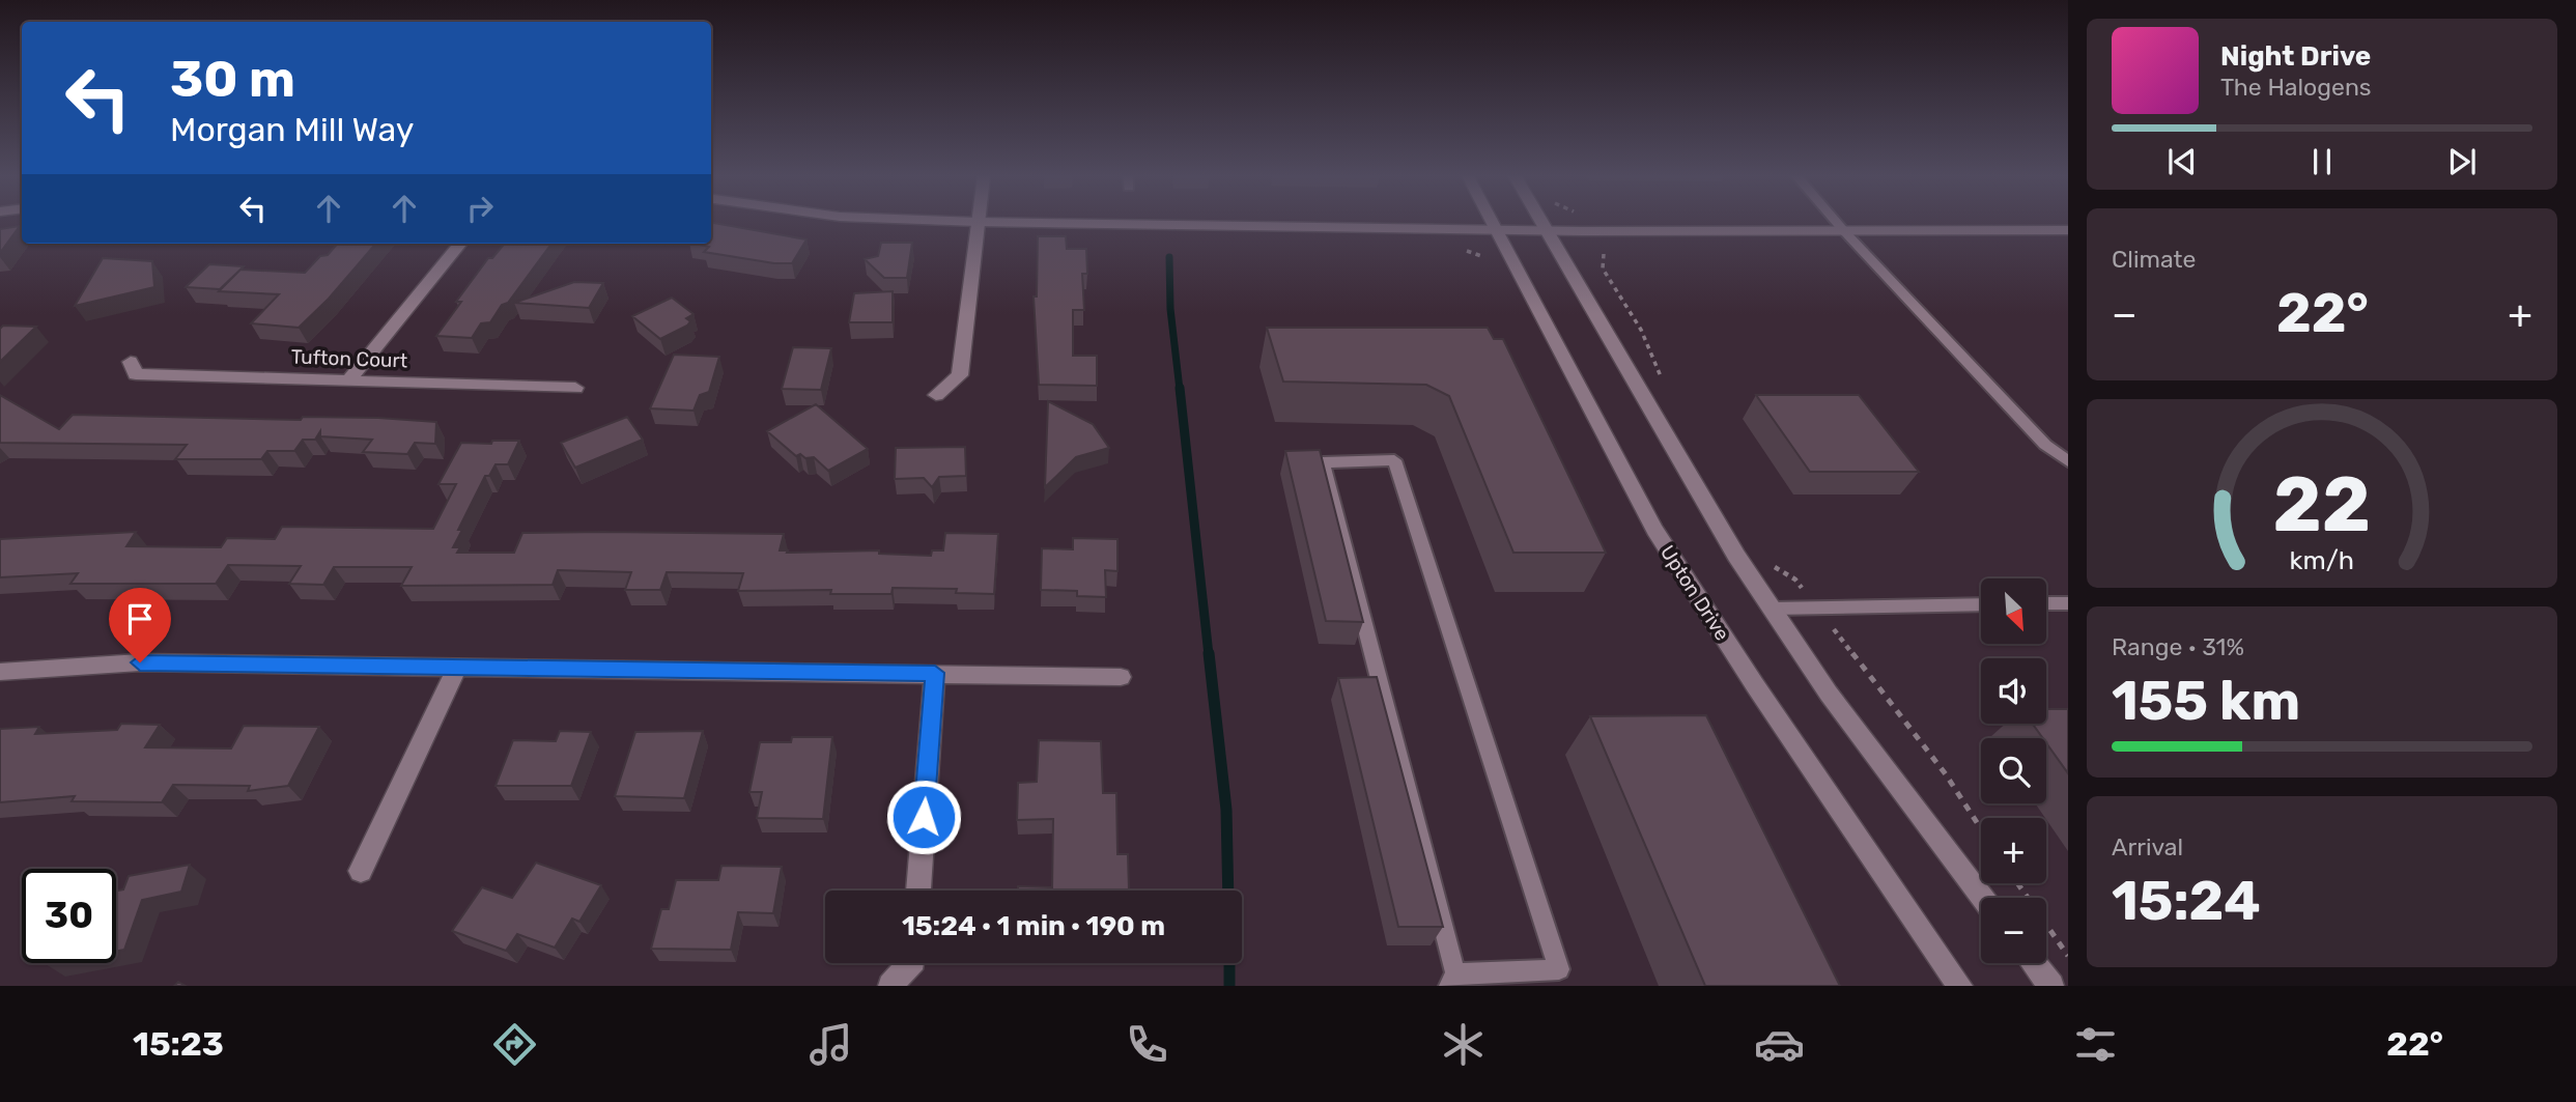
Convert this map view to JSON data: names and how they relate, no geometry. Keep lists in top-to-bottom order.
{
  "streets": {
    "street": ["Tufton Court", "Upton Drive"]
  },
  "north": "bottom right",
  "page": {
    "turn": ["30 m", "Morgan Mill Way"],
    "song": ["Night Drive", "The Halogens"],
    "tile": [
      "Climate",
      ["Range · 31%", "155 km"],
      ["Arrival", "15:24"]
    ],
    "heat": ["−", "22°", "+"],
    "map_buttons": ["+", "−"],
    "limit": "30",
    "trip": "15:24 · 1 min · 190 m",
    "tabs": ["15:23", "22°"],
    "gauge": ["22", "km/h"]
  }
}
